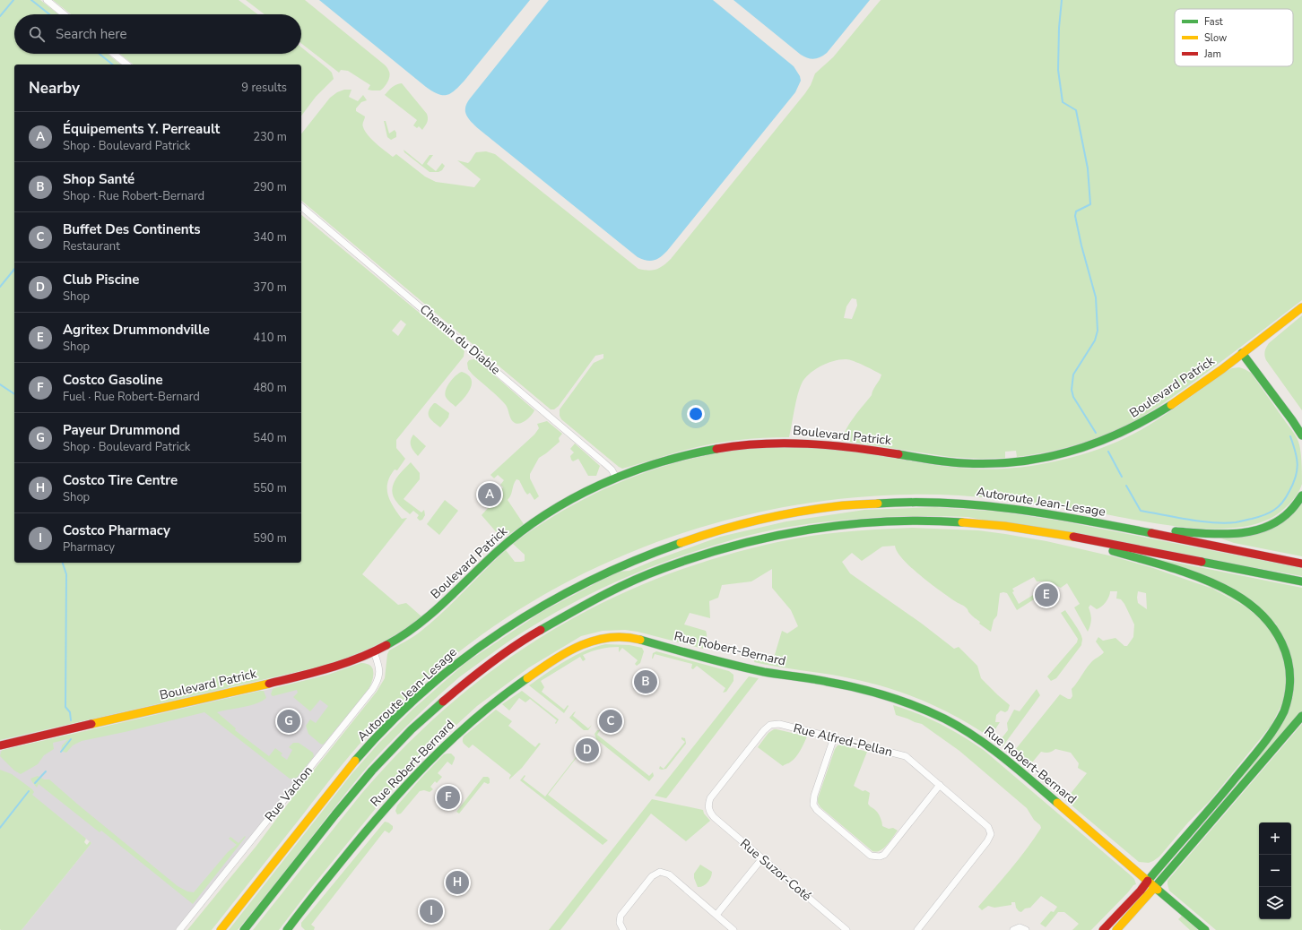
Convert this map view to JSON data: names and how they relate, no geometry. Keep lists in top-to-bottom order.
{
  "streets": {
    "main road": ["Boulevard Patrick", "Autoroute Jean-Lesage", "Rue Robert-Bernard"],
    "street": [
      "Chemin du Diable",
      "Rue Alfred-Pellan",
      "Rue Vachon",
      "Rue Suzor-Coté"
    ]
  },
  "crossings": [
    ["Chemin du Diable", "Boulevard Patrick"],
    ["Boulevard Patrick", "Rue Vachon"],
    ["Rue Alfred-Pellan", "Rue Suzor-Coté"]
  ],
  "legend": ["Fast", "Slow", "Jam"],
  "page": {
    "search": "Search here",
    "heading": ["Nearby", "9 results"],
    "list": [
      {
        "mark": "A",
        "name": "Équipements Y. Perreault",
        "note": "Shop · Boulevard Patrick",
        "value": "230 m"
      },
      {
        "mark": "B",
        "name": "Shop Santé",
        "note": "Shop · Rue Robert-Bernard",
        "value": "290 m"
      },
      {
        "mark": "C",
        "name": "Buffet Des Continents",
        "note": "Restaurant",
        "value": "340 m"
      },
      {
        "mark": "D",
        "name": "Club Piscine",
        "note": "Shop",
        "value": "370 m"
      },
      {
        "mark": "E",
        "name": "Agritex Drummondville",
        "note": "Shop",
        "value": "410 m"
      },
      {
        "mark": "F",
        "name": "Costco Gasoline",
        "note": "Fuel · Rue Robert-Bernard",
        "value": "480 m"
      },
      {
        "mark": "G",
        "name": "Payeur Drummond",
        "note": "Shop · Boulevard Patrick",
        "value": "540 m"
      },
      {
        "mark": "H",
        "name": "Costco Tire Centre",
        "note": "Shop",
        "value": "550 m"
      },
      {
        "mark": "I",
        "name": "Costco Pharmacy",
        "note": "Pharmacy",
        "value": "590 m"
      }
    ],
    "pins": [
      "A",
      "E",
      "B",
      "C",
      "G",
      "D",
      "F",
      "H",
      "I"
    ],
    "map_buttons": ["+", "−"]
  }
}
